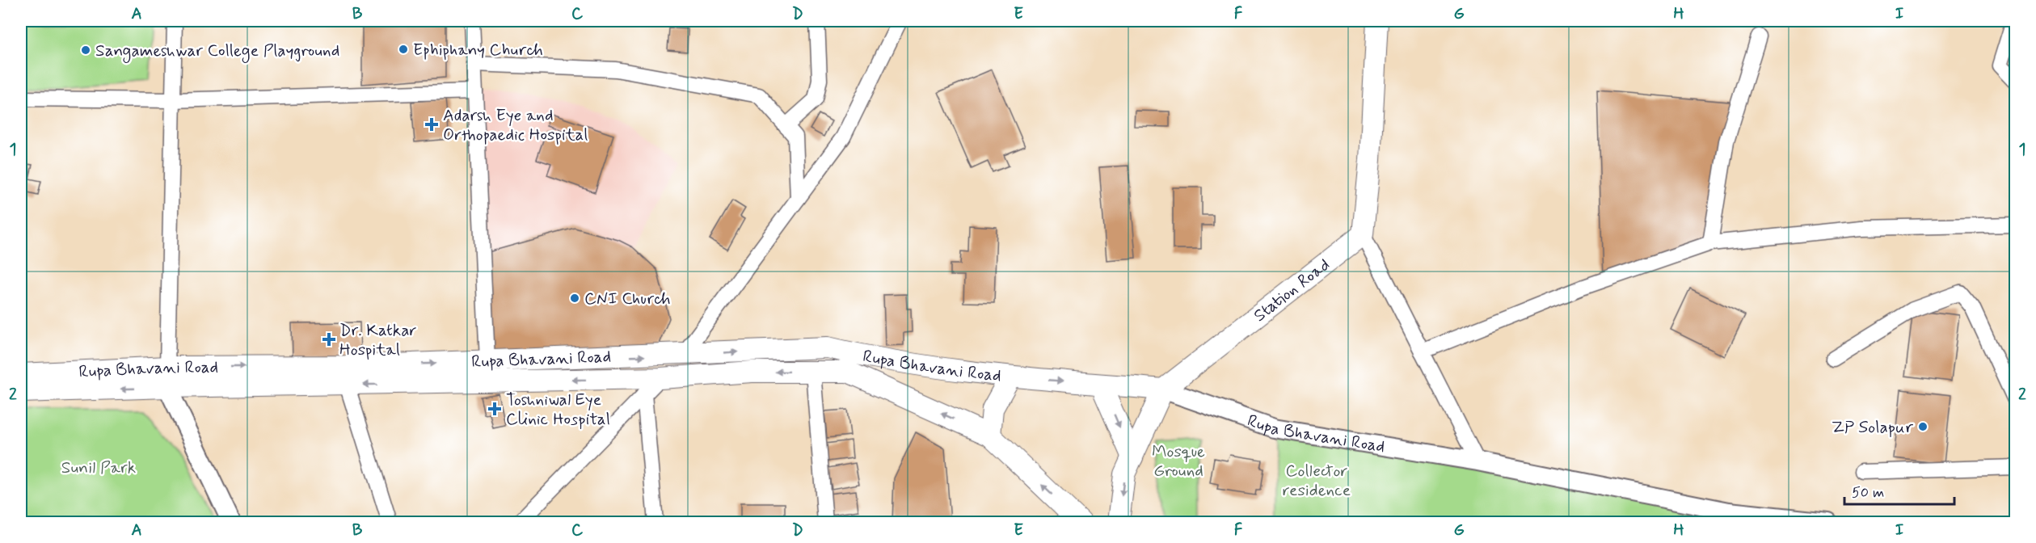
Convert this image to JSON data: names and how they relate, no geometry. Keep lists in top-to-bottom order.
{
  "streets": {
    "main road": ["Station Road", "Rupa Bhavani Road"]
  },
  "crossings": [
    ["Station Road", "Rupa Bhavani Road"]
  ],
  "parks": ["Mosque Ground", "Sunil Park", "Collector residence"],
  "places": {
    "other": [
      "Ephiphany Church",
      "Sangameshwar College Playground",
      "CNI Church",
      "ZP Solapur"
    ],
    "health": ["Adarsh Eye and Orthopaedic Hospital", "Dr. Katkar Hospital", "Toshniwal Eye Clinic Hospital"]
  },
  "scale_bar": "50 m",
  "grid": {
    "columns": [
      "A",
      "B",
      "C",
      "D",
      "E",
      "F",
      "G",
      "H",
      "I"
    ],
    "rows": ["1", "2"]
  }
}
